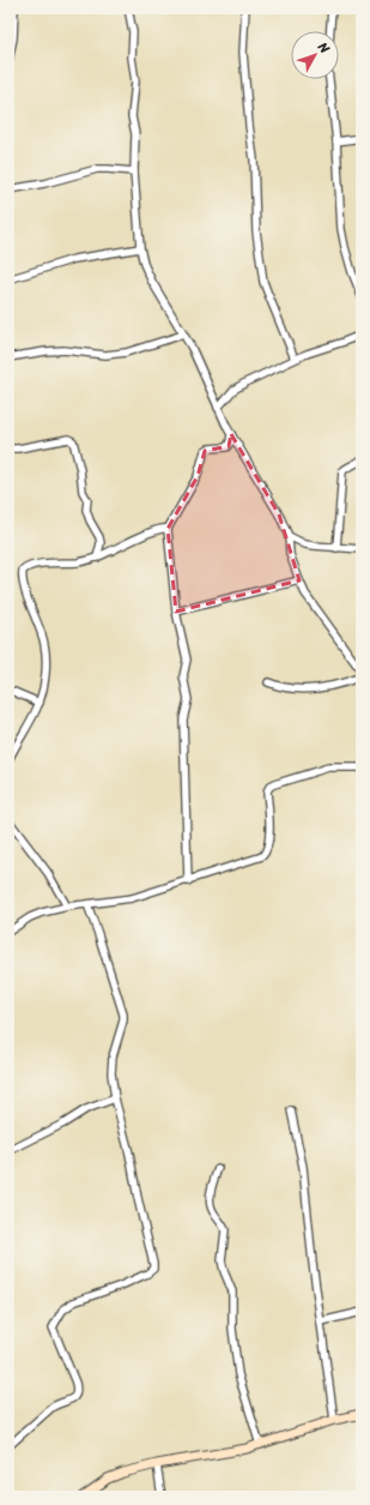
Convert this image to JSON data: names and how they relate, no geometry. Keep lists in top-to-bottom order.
{
  "north": "top right"
}
